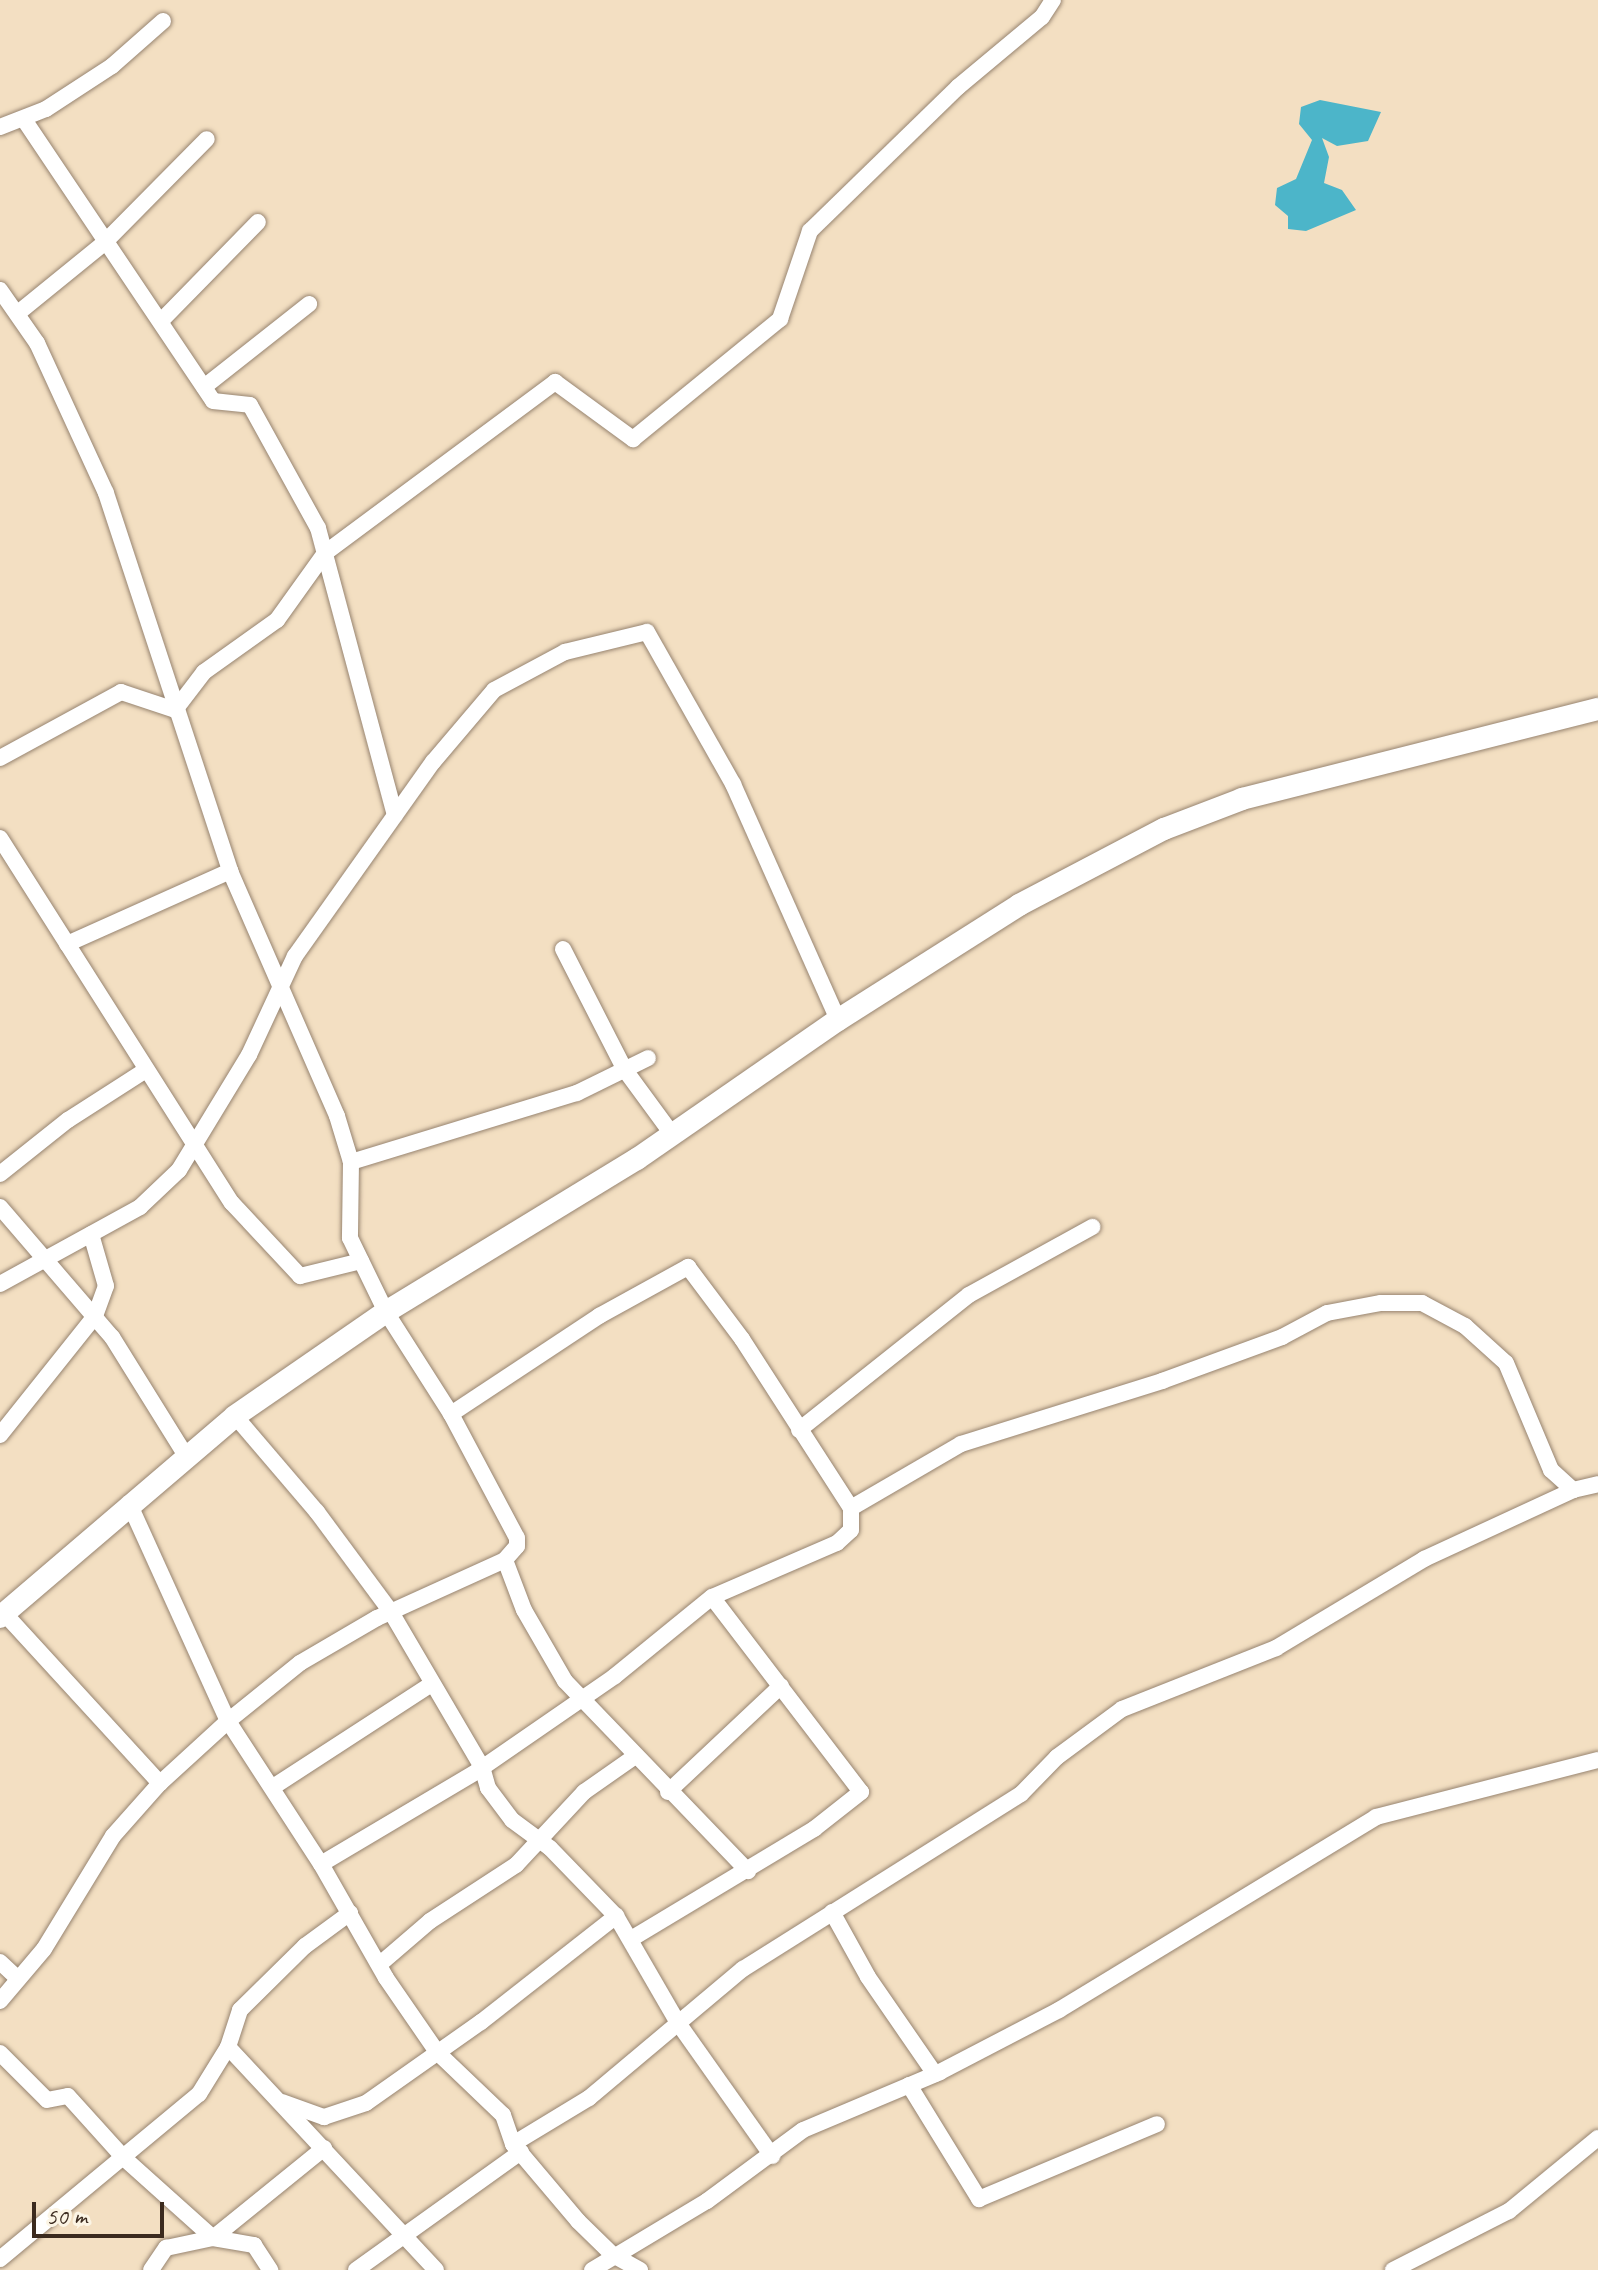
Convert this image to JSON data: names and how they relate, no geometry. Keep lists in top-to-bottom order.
{
  "scale_bar": "50 m"
}
